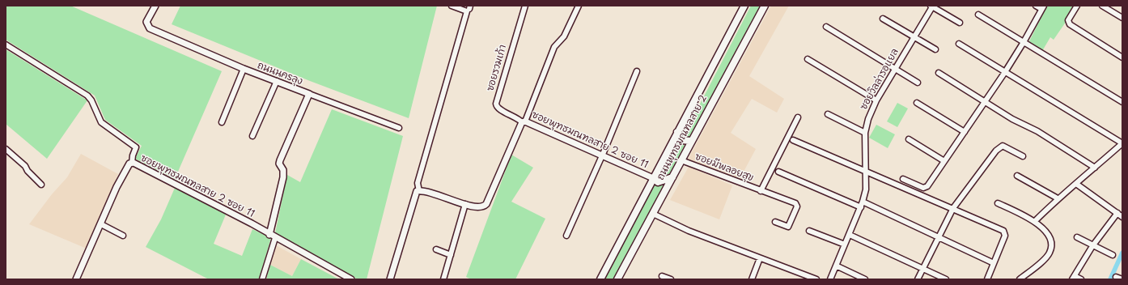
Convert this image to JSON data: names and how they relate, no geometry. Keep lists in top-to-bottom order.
{
  "streets": {
    "main road": ["ถนนพุทธมณฑลสาย 2"],
    "street": [
      "ซอยรวมเก้า",
      "ถนนนครลุง",
      "ซอยวิลล่ารอแยล",
      "ซอยพุทธมณฑลสาย 2 ซอย 11",
      "ซอยมีพลอยสุข"
    ]
  },
  "crossings": [
    ["ซอยรวมเก้า", "ซอยพุทธมณฑลสาย 2 ซอย 11"],
    ["ถนนนครลุง", "ซอยพุทธมณฑลสาย 2 ซอย 11"],
    ["ถนนพุทธมณฑลสาย 2", "ซอยพุทธมณฑลสาย 2 ซอย 11"],
    ["ถนนพุทธมณฑลสาย 2", "ซอยมีพลอยสุข"]
  ]
}
